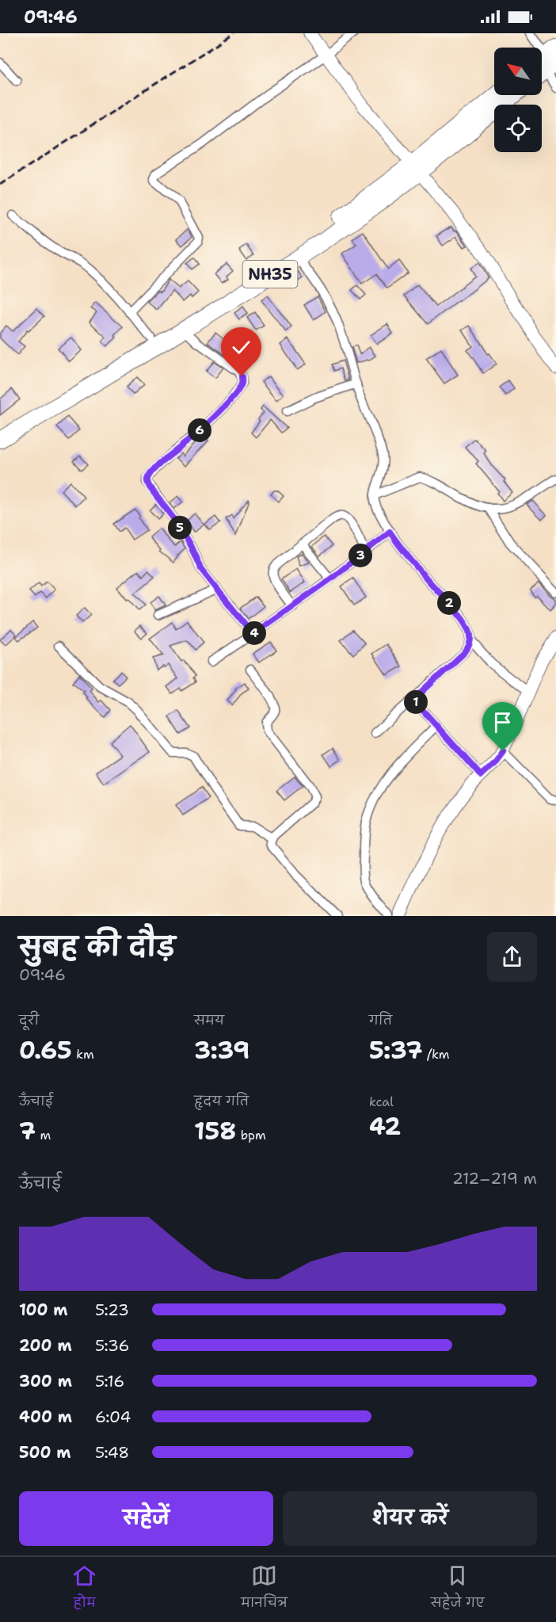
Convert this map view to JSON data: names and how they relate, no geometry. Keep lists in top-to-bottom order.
{
  "streets": {
    "highway": ["NH35"]
  },
  "north": "top left",
  "page": {
    "status": "09:46",
    "pins": [
      "6",
      "5",
      "3",
      "2",
      "4",
      "1"
    ],
    "heading": ["सुबह की दौड़", "09:46"],
    "stats": [
      ["दूरी", "0.65 km"],
      ["समय", "3:39"],
      ["गति", "5:37 /km"],
      ["ऊँचाई", "7 m"],
      ["हृदय गति", "158 bpm"],
      ["kcal", "42"]
    ],
    "chart": ["ऊँचाई", "212–219 m"],
    "list": [
      {
        "name": "100 m",
        "note": "5:23"
      },
      {
        "name": "200 m",
        "note": "5:36"
      },
      {
        "name": "300 m",
        "note": "5:16"
      },
      {
        "name": "400 m",
        "note": "6:04"
      },
      {
        "name": "500 m",
        "note": "5:48"
      }
    ],
    "buttons": ["सहेजें", "शेयर करें"],
    "tabs": ["होम", "मानचित्र", "सहेजे गए"]
  }
}
